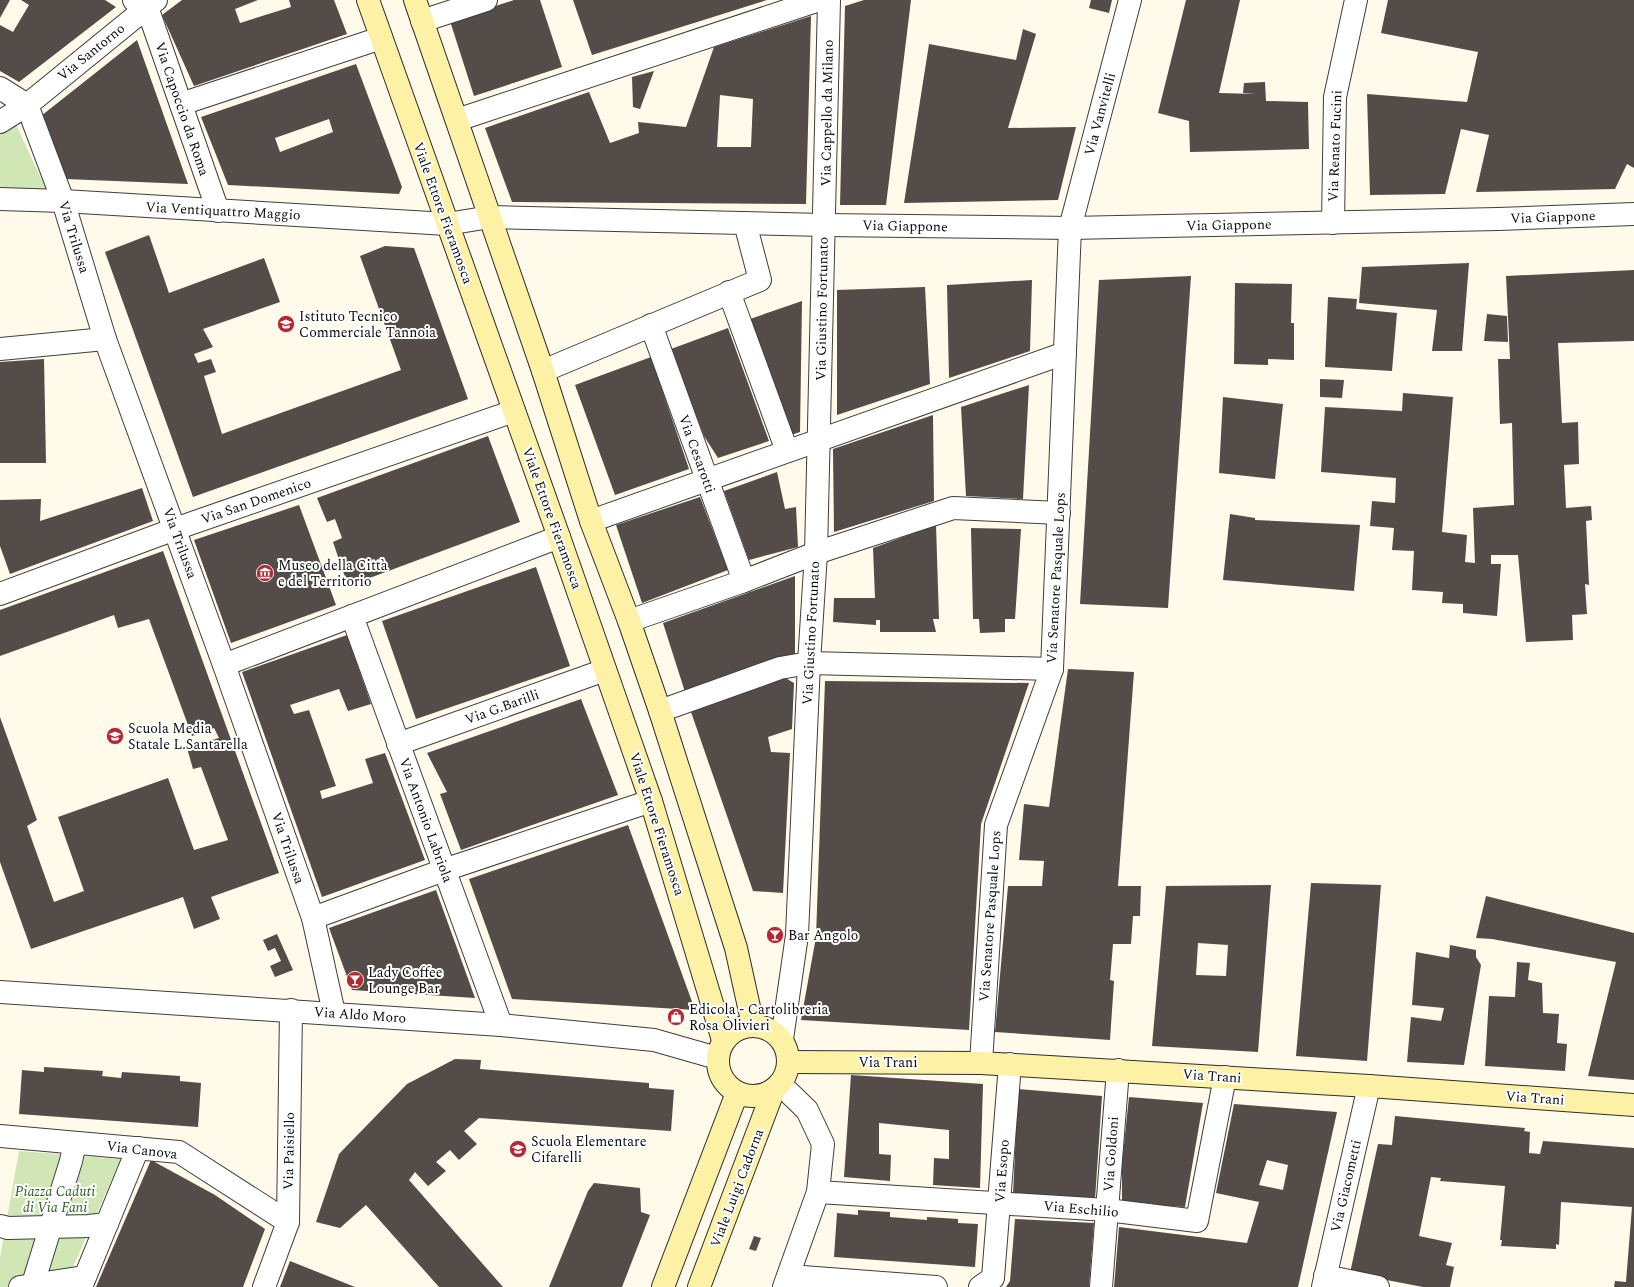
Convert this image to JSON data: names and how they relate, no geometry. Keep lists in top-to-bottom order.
{
  "streets": {
    "main road": ["Viale Ettore Fieramosca", "Via Trani", "Viale Luigi Cadorna"],
    "street": [
      "Via Santorno",
      "Via Capoccio da Roma",
      "Via Cappello da Milano",
      "Via Vanvitelli",
      "Via Renato Fucini",
      "Via Ventiquattro Maggio",
      "Via Giappone",
      "Via Trilussa",
      "Via Giustino Fortunato",
      "Via Cesarotti",
      "Via San Domenico",
      "Via Senatore Pasquale Lops",
      "Via G.Barilli",
      "Via Antonio Labriola",
      "Via Aldo Moro",
      "Via Canova",
      "Via Paisiello",
      "Via Goldoni",
      "Via Esopo",
      "Via Giacometti",
      "Via Eschilio"
    ]
  },
  "crossings": [
    ["Via Santorno", "Via Capoccio da Roma"],
    ["Via Santorno", "Via Trilussa"],
    ["Via Capoccio da Roma", "Via Ventiquattro Maggio"],
    ["Via Cappello da Milano", "Via Giappone"],
    ["Via Cappello da Milano", "Via Giustino Fortunato"],
    ["Via Vanvitelli", "Via Giappone"],
    ["Via Vanvitelli", "Via Senatore Pasquale Lops"],
    ["Via Renato Fucini", "Via Giappone"],
    ["Via Ventiquattro Maggio", "Viale Ettore Fieramosca"],
    ["Via Ventiquattro Maggio", "Via Giappone"],
    ["Via Ventiquattro Maggio", "Via Trilussa"],
    ["Viale Ettore Fieramosca", "Via Giustino Fortunato"],
    ["Viale Ettore Fieramosca", "Via San Domenico"],
    ["Viale Ettore Fieramosca", "Via G.Barilli"],
    ["Viale Ettore Fieramosca", "Via Aldo Moro"],
    ["Viale Ettore Fieramosca", "Via Trani"],
    ["Viale Ettore Fieramosca", "Viale Luigi Cadorna"],
    ["Via Giappone", "Via Giustino Fortunato"],
    ["Via Giappone", "Via Senatore Pasquale Lops"],
    ["Via Trilussa", "Via San Domenico"],
    ["Via Trilussa", "Via Aldo Moro"],
    ["Via Giustino Fortunato", "Via Aldo Moro"],
    ["Via Giustino Fortunato", "Via Trani"],
    ["Via Giustino Fortunato", "Viale Luigi Cadorna"],
    ["Via Senatore Pasquale Lops", "Via Trani"],
    ["Via G.Barilli", "Via Antonio Labriola"],
    ["Via Antonio Labriola", "Via Aldo Moro"],
    ["Via Aldo Moro", "Via Trani"],
    ["Via Aldo Moro", "Via Paisiello"],
    ["Via Aldo Moro", "Viale Luigi Cadorna"],
    ["Via Trani", "Via Goldoni"],
    ["Via Trani", "Via Esopo"],
    ["Via Trani", "Via Giacometti"],
    ["Via Trani", "Viale Luigi Cadorna"],
    ["Via Trani", "Via Eschilio"],
    ["Via Canova", "Via Paisiello"],
    ["Via Goldoni", "Via Eschilio"],
    ["Via Esopo", "Via Eschilio"]
  ],
  "parks": ["Piazza Caduti di Via Fani"],
  "places": {
    "school or university": ["Istituto Tecnico Commerciale Tannoia", "Scuola Media Statale L.Santarella", "Scuola Elementare Cifarelli"],
    "museum": ["Museo della Città e del Territorio"],
    "bar": ["Bar Angolo", "Lady Coffee Lounge Bar"],
    "shop": ["Edicola - Cartolibreria Rosa Olivieri"]
  }
}
